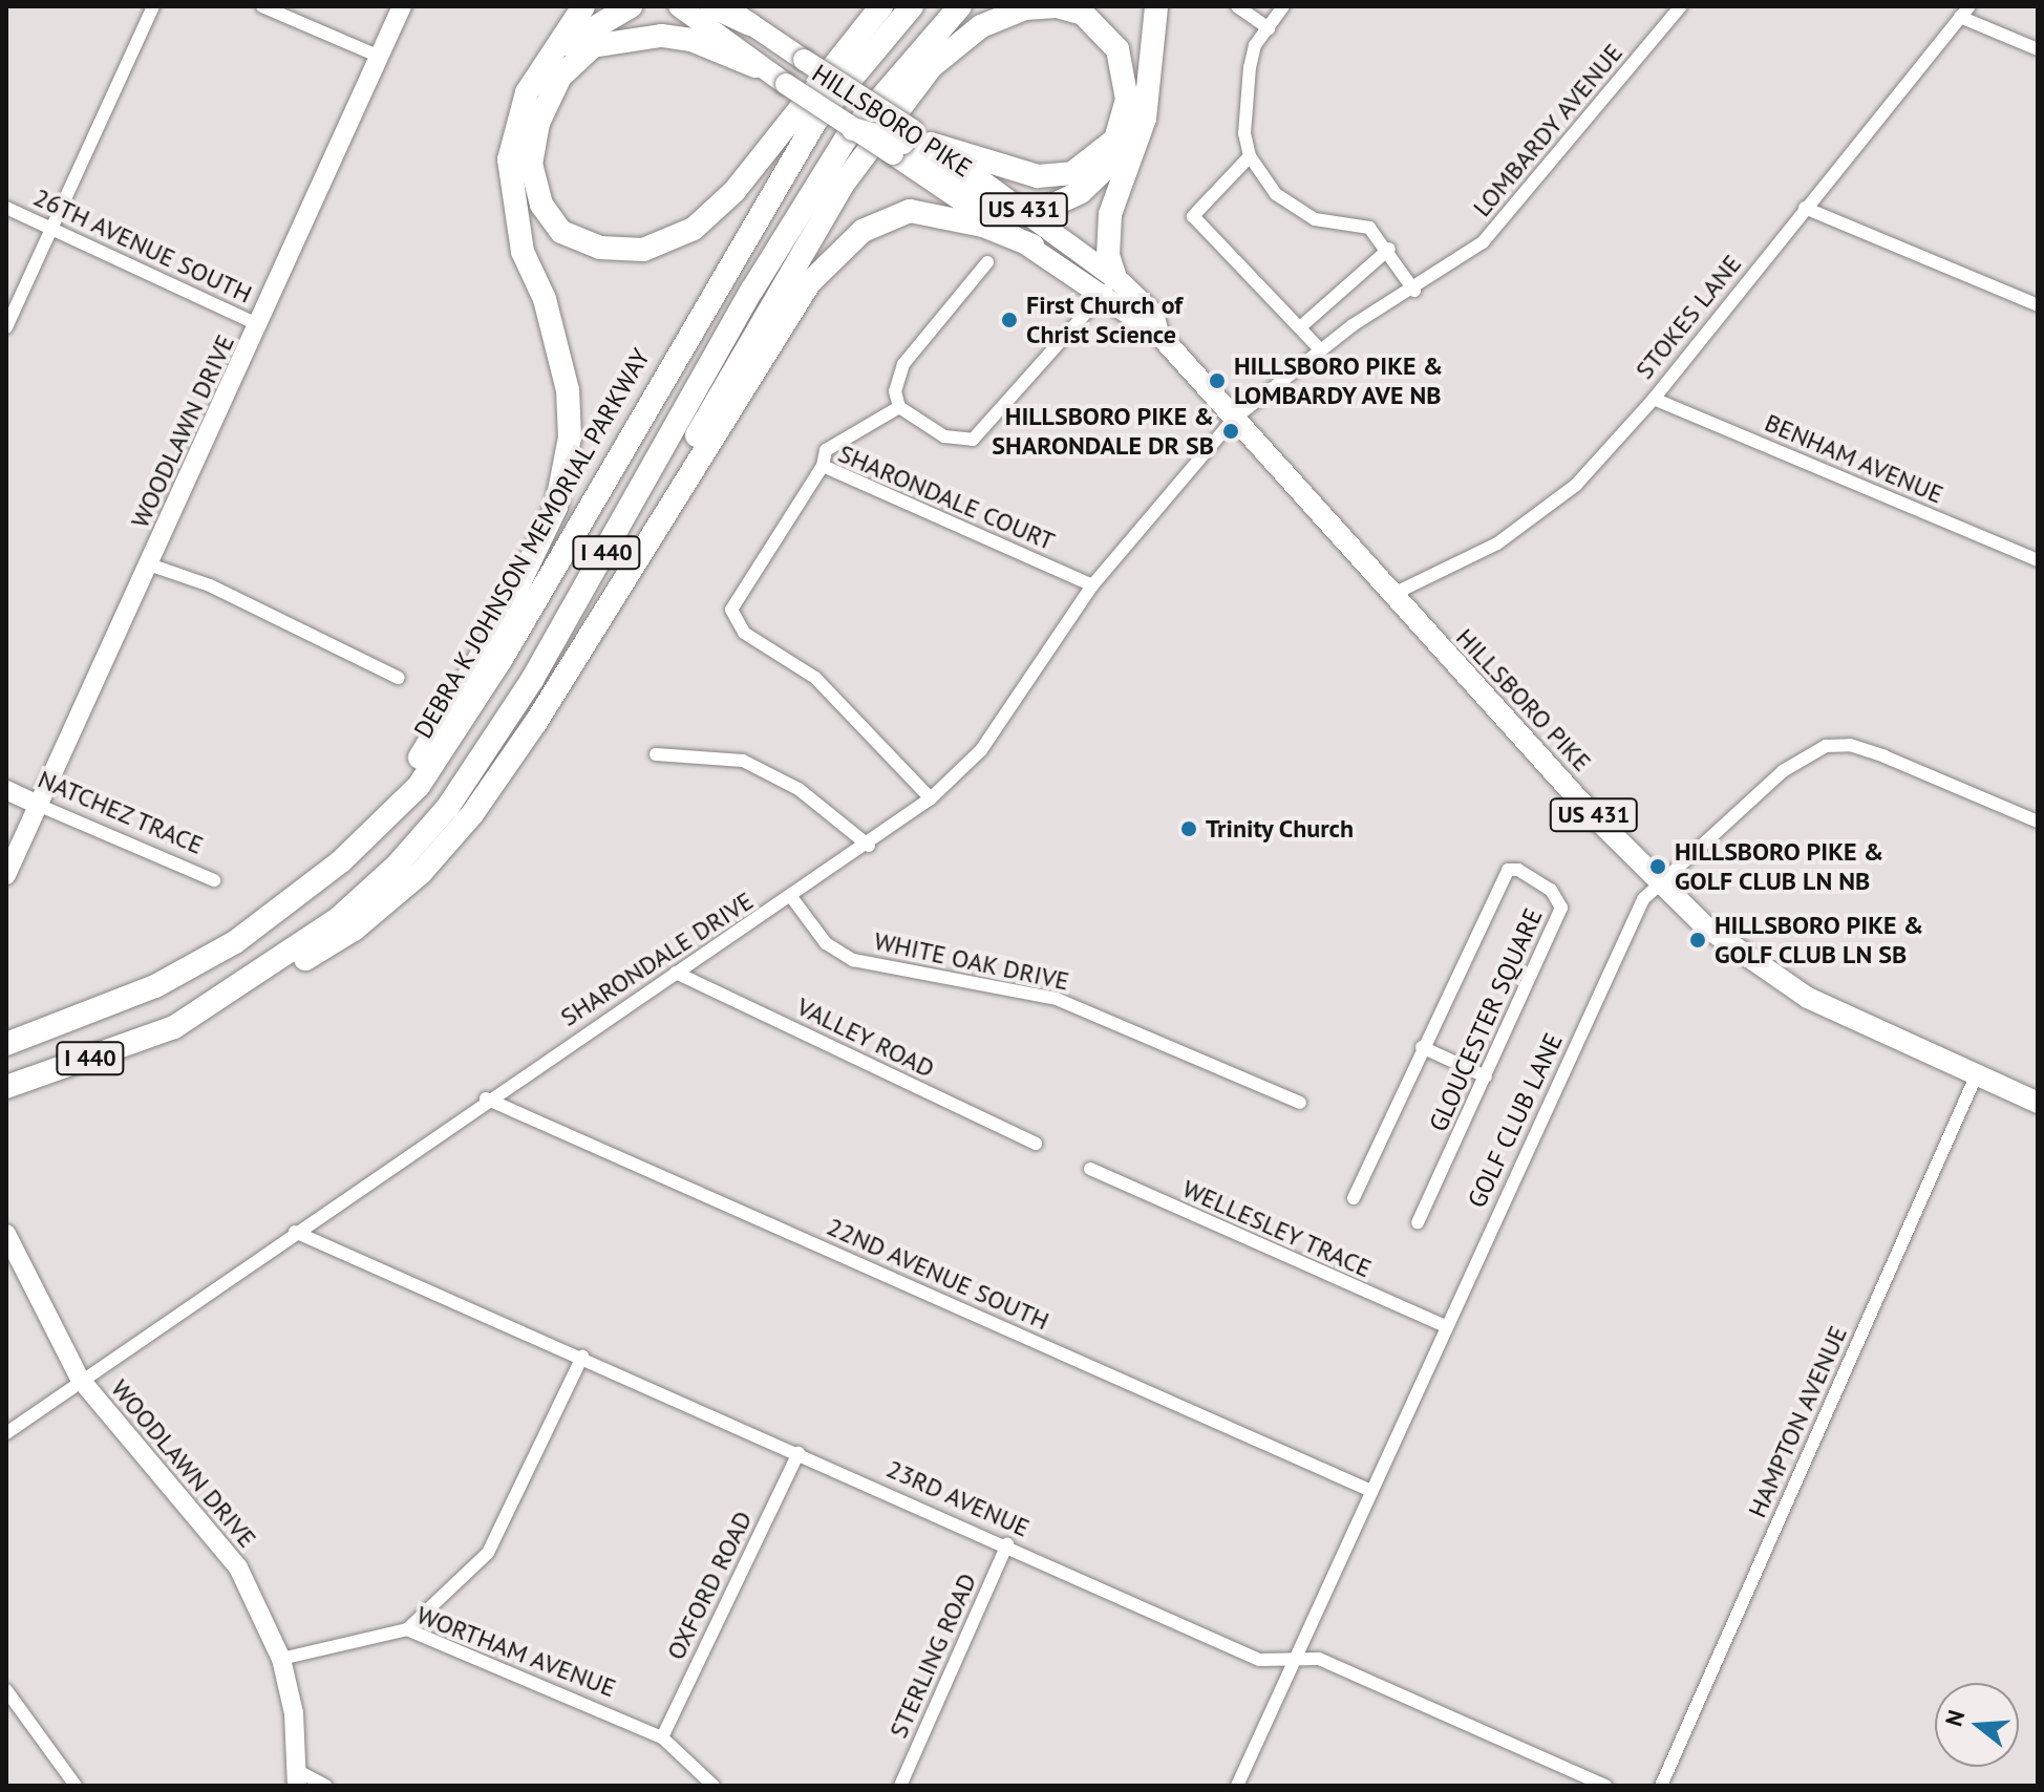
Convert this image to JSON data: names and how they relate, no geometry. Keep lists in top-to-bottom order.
{
  "streets": {
    "highway": ["DEBRA K JOHNSON MEMORIAL PARKWAY", "I 440"],
    "main road": [
      "HILLSBORO PIKE",
      "US 431",
      "WOODLAWN DRIVE",
      "NATCHEZ TRACE"
    ],
    "street": [
      "LOMBARDY AVENUE",
      "26TH AVENUE SOUTH",
      "STOKES LANE",
      "BENHAM AVENUE",
      "SHARONDALE COURT",
      "SHARONDALE DRIVE",
      "WHITE OAK DRIVE",
      "GLOUCESTER SQUARE",
      "VALLEY ROAD",
      "GOLF CLUB LANE",
      "WELLESLEY TRACE",
      "22ND AVENUE SOUTH",
      "HAMPTON AVENUE",
      "23RD AVENUE",
      "OXFORD ROAD",
      "WORTHAM AVENUE",
      "STERLING ROAD"
    ]
  },
  "crossings": [
    ["HILLSBORO PIKE", "LOMBARDY AVENUE"],
    ["HILLSBORO PIKE", "STOKES LANE"],
    ["HILLSBORO PIKE", "SHARONDALE DRIVE"],
    ["HILLSBORO PIKE", "GOLF CLUB LANE"],
    ["HILLSBORO PIKE", "HAMPTON AVENUE"],
    ["LOMBARDY AVENUE", "SHARONDALE DRIVE"],
    ["26TH AVENUE SOUTH", "WOODLAWN DRIVE"],
    ["STOKES LANE", "BENHAM AVENUE"],
    ["WOODLAWN DRIVE", "NATCHEZ TRACE"],
    ["WOODLAWN DRIVE", "SHARONDALE DRIVE"],
    ["WOODLAWN DRIVE", "WORTHAM AVENUE"],
    ["SHARONDALE COURT", "SHARONDALE DRIVE"],
    ["SHARONDALE DRIVE", "WHITE OAK DRIVE"],
    ["SHARONDALE DRIVE", "VALLEY ROAD"],
    ["SHARONDALE DRIVE", "22ND AVENUE SOUTH"],
    ["SHARONDALE DRIVE", "23RD AVENUE"],
    ["GOLF CLUB LANE", "WELLESLEY TRACE"],
    ["GOLF CLUB LANE", "22ND AVENUE SOUTH"],
    ["GOLF CLUB LANE", "23RD AVENUE"],
    ["23RD AVENUE", "OXFORD ROAD"],
    ["23RD AVENUE", "STERLING ROAD"],
    ["OXFORD ROAD", "WORTHAM AVENUE"]
  ],
  "places": [
    "First Church of Christ Science",
    "HILLSBORO PIKE & LOMBARDY AVE NB",
    "HILLSBORO PIKE & SHARONDALE DR SB",
    "Trinity Church",
    "HILLSBORO PIKE & GOLF CLUB LN NB",
    "HILLSBORO PIKE & GOLF CLUB LN SB"
  ],
  "north": "left"
}
